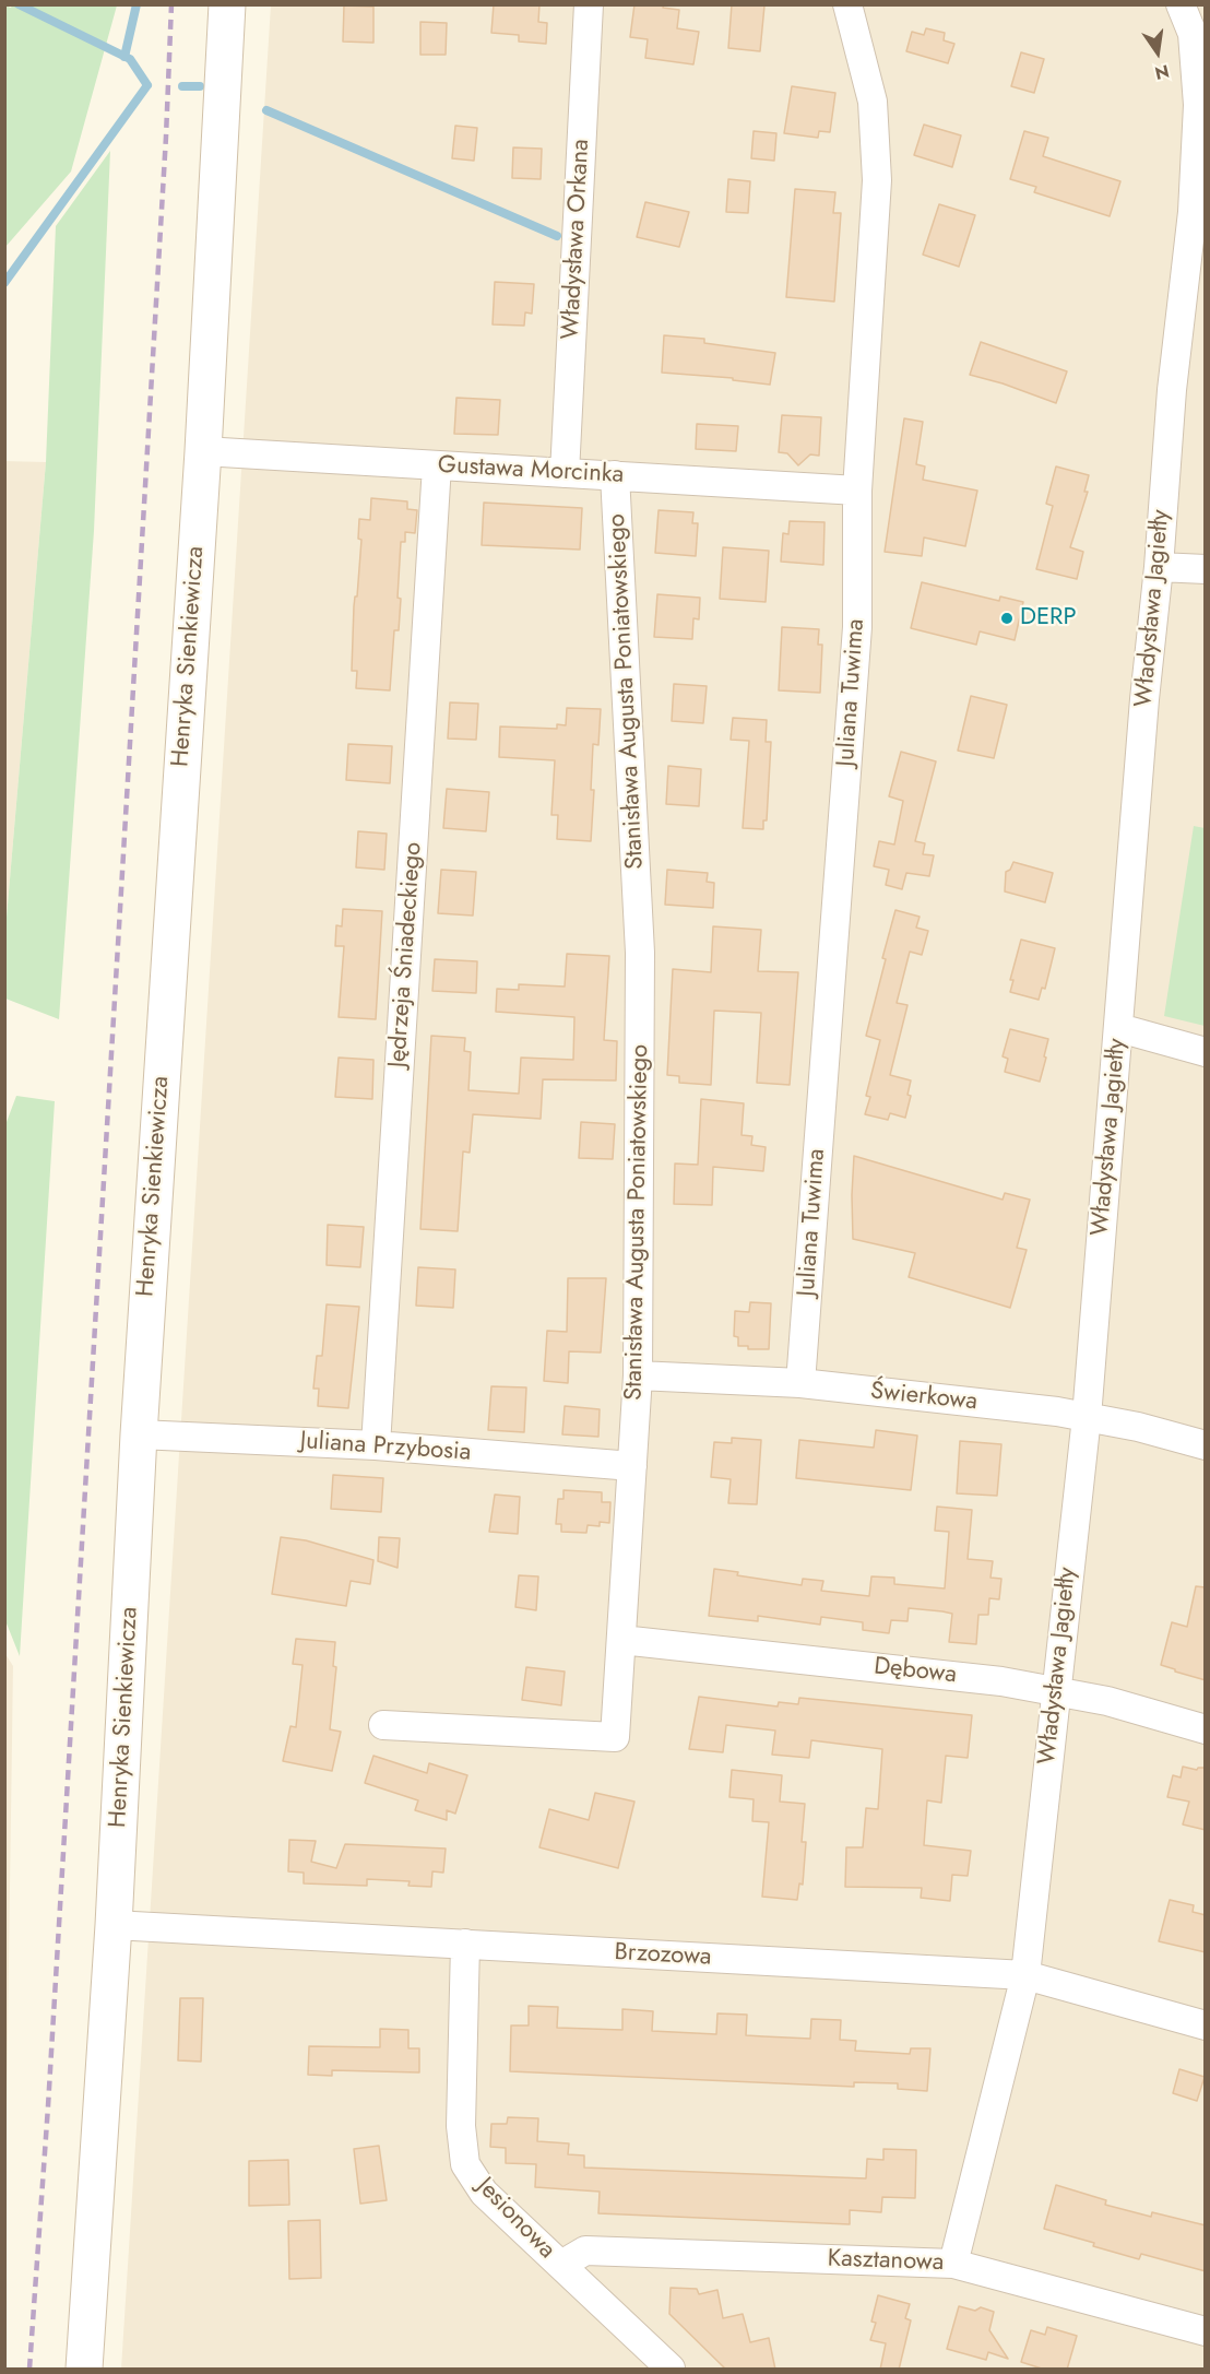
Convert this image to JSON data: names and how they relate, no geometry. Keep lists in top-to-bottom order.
{
  "streets": {
    "main road": ["Henryka Sienkiewicza"],
    "street": [
      "Władysława Orkana",
      "Gustawa Morcinka",
      "Władysława Jagiełły",
      "Stanisława Augusta Poniatowskiego",
      "Juliana Tuwima",
      "Jędrzeja Śniadeckiego",
      "Świerkowa",
      "Juliana Przybosia",
      "Dębowa",
      "Brzozowa",
      "Jesionowa",
      "Kasztanowa"
    ]
  },
  "crossings": [
    ["Władysława Orkana", "Gustawa Morcinka"],
    ["Gustawa Morcinka", "Henryka Sienkiewicza"],
    ["Gustawa Morcinka", "Stanisława Augusta Poniatowskiego"],
    ["Gustawa Morcinka", "Juliana Tuwima"],
    ["Gustawa Morcinka", "Jędrzeja Śniadeckiego"],
    ["Władysława Jagiełły", "Świerkowa"],
    ["Władysława Jagiełły", "Dębowa"],
    ["Władysława Jagiełły", "Brzozowa"],
    ["Władysława Jagiełły", "Kasztanowa"],
    ["Henryka Sienkiewicza", "Juliana Przybosia"],
    ["Henryka Sienkiewicza", "Brzozowa"],
    ["Stanisława Augusta Poniatowskiego", "Świerkowa"],
    ["Stanisława Augusta Poniatowskiego", "Juliana Przybosia"],
    ["Stanisława Augusta Poniatowskiego", "Dębowa"],
    ["Juliana Tuwima", "Świerkowa"],
    ["Jędrzeja Śniadeckiego", "Juliana Przybosia"],
    ["Brzozowa", "Jesionowa"],
    ["Jesionowa", "Kasztanowa"]
  ],
  "places": ["DERP"],
  "north": "bottom"
}
